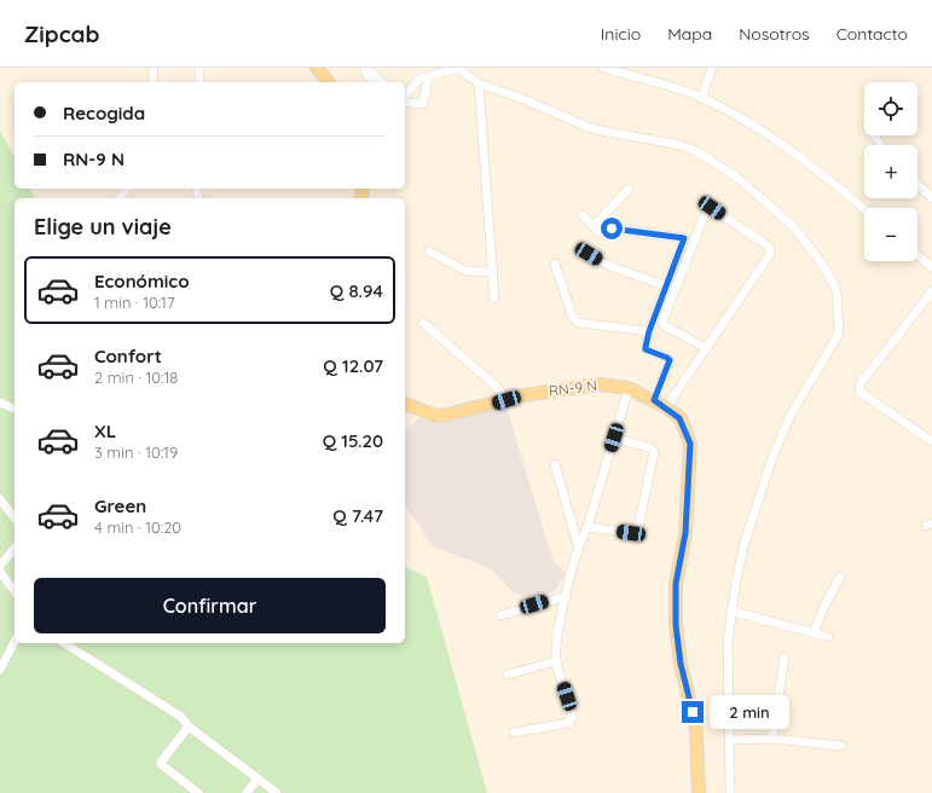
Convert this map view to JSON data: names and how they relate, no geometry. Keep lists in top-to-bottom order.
{
  "streets": {
    "main road": ["RN-9 N"]
  },
  "page": {
    "header": "Zipcab",
    "nav": [
      "Inicio",
      "Mapa",
      "Nosotros",
      "Contacto"
    ],
    "map_buttons": ["+", "−"],
    "banner": ["Recogida", "RN-9 N"],
    "heading": "Elige un viaje",
    "list": [
      {
        "name": "Económico",
        "note": "1 min · 10:17",
        "value": "Q 8.94"
      },
      {
        "name": "Confort",
        "note": "2 min · 10:18",
        "value": "Q 12.07"
      },
      {
        "name": "XL",
        "note": "3 min · 10:19",
        "value": "Q 15.20"
      },
      {
        "name": "Green",
        "note": "4 min · 10:20",
        "value": "Q 7.47"
      }
    ],
    "buttons": "Confirmar",
    "bubble": "2 min"
  }
}
